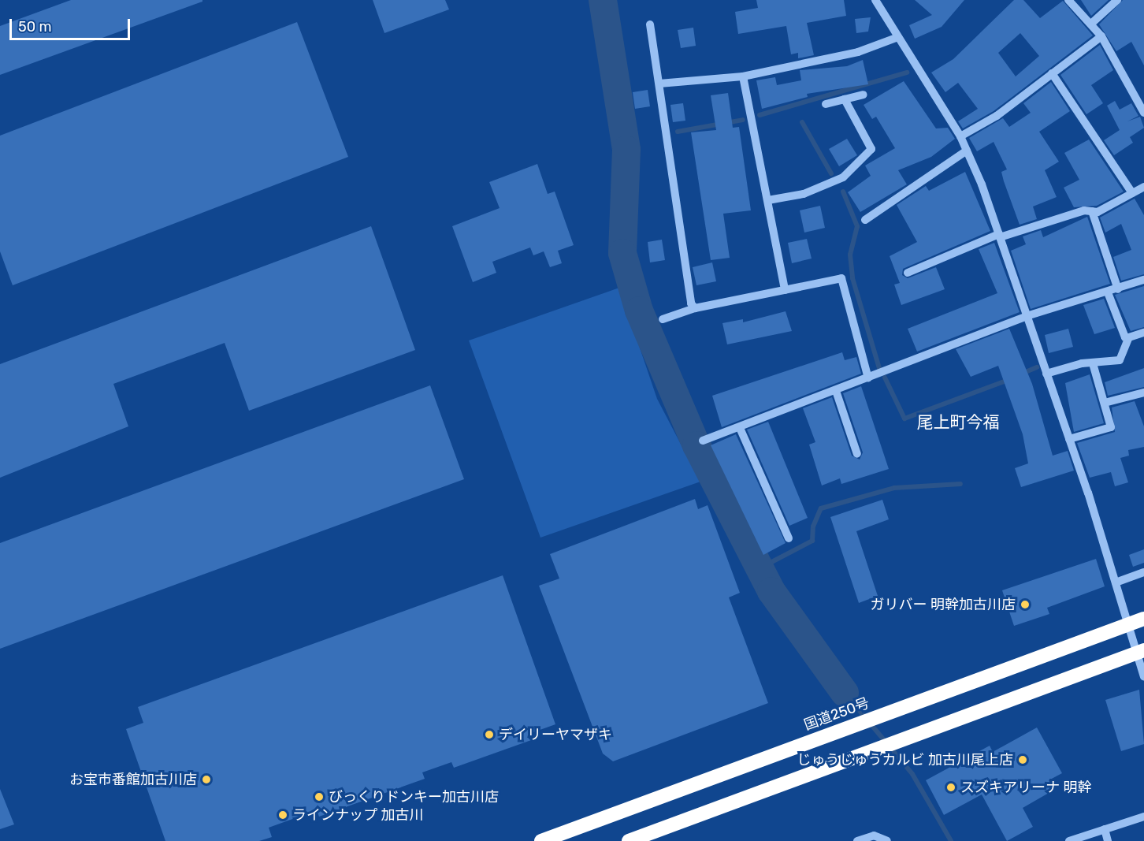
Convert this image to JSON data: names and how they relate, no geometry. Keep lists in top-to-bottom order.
{
  "streets": {
    "highway": ["国道250号"]
  },
  "districts": ["尾上町今福"],
  "places": [
    "ガリバー 明幹加古川店",
    "デイリーヤマザキ",
    "じゅうじゅうカルビ 加古川尾上店",
    "お宝市番館加古川店",
    "スズキアリーナ 明幹",
    "びっくりドンキー加古川店",
    "ラインナップ 加古川"
  ],
  "scale_bar": "50 m"
}
